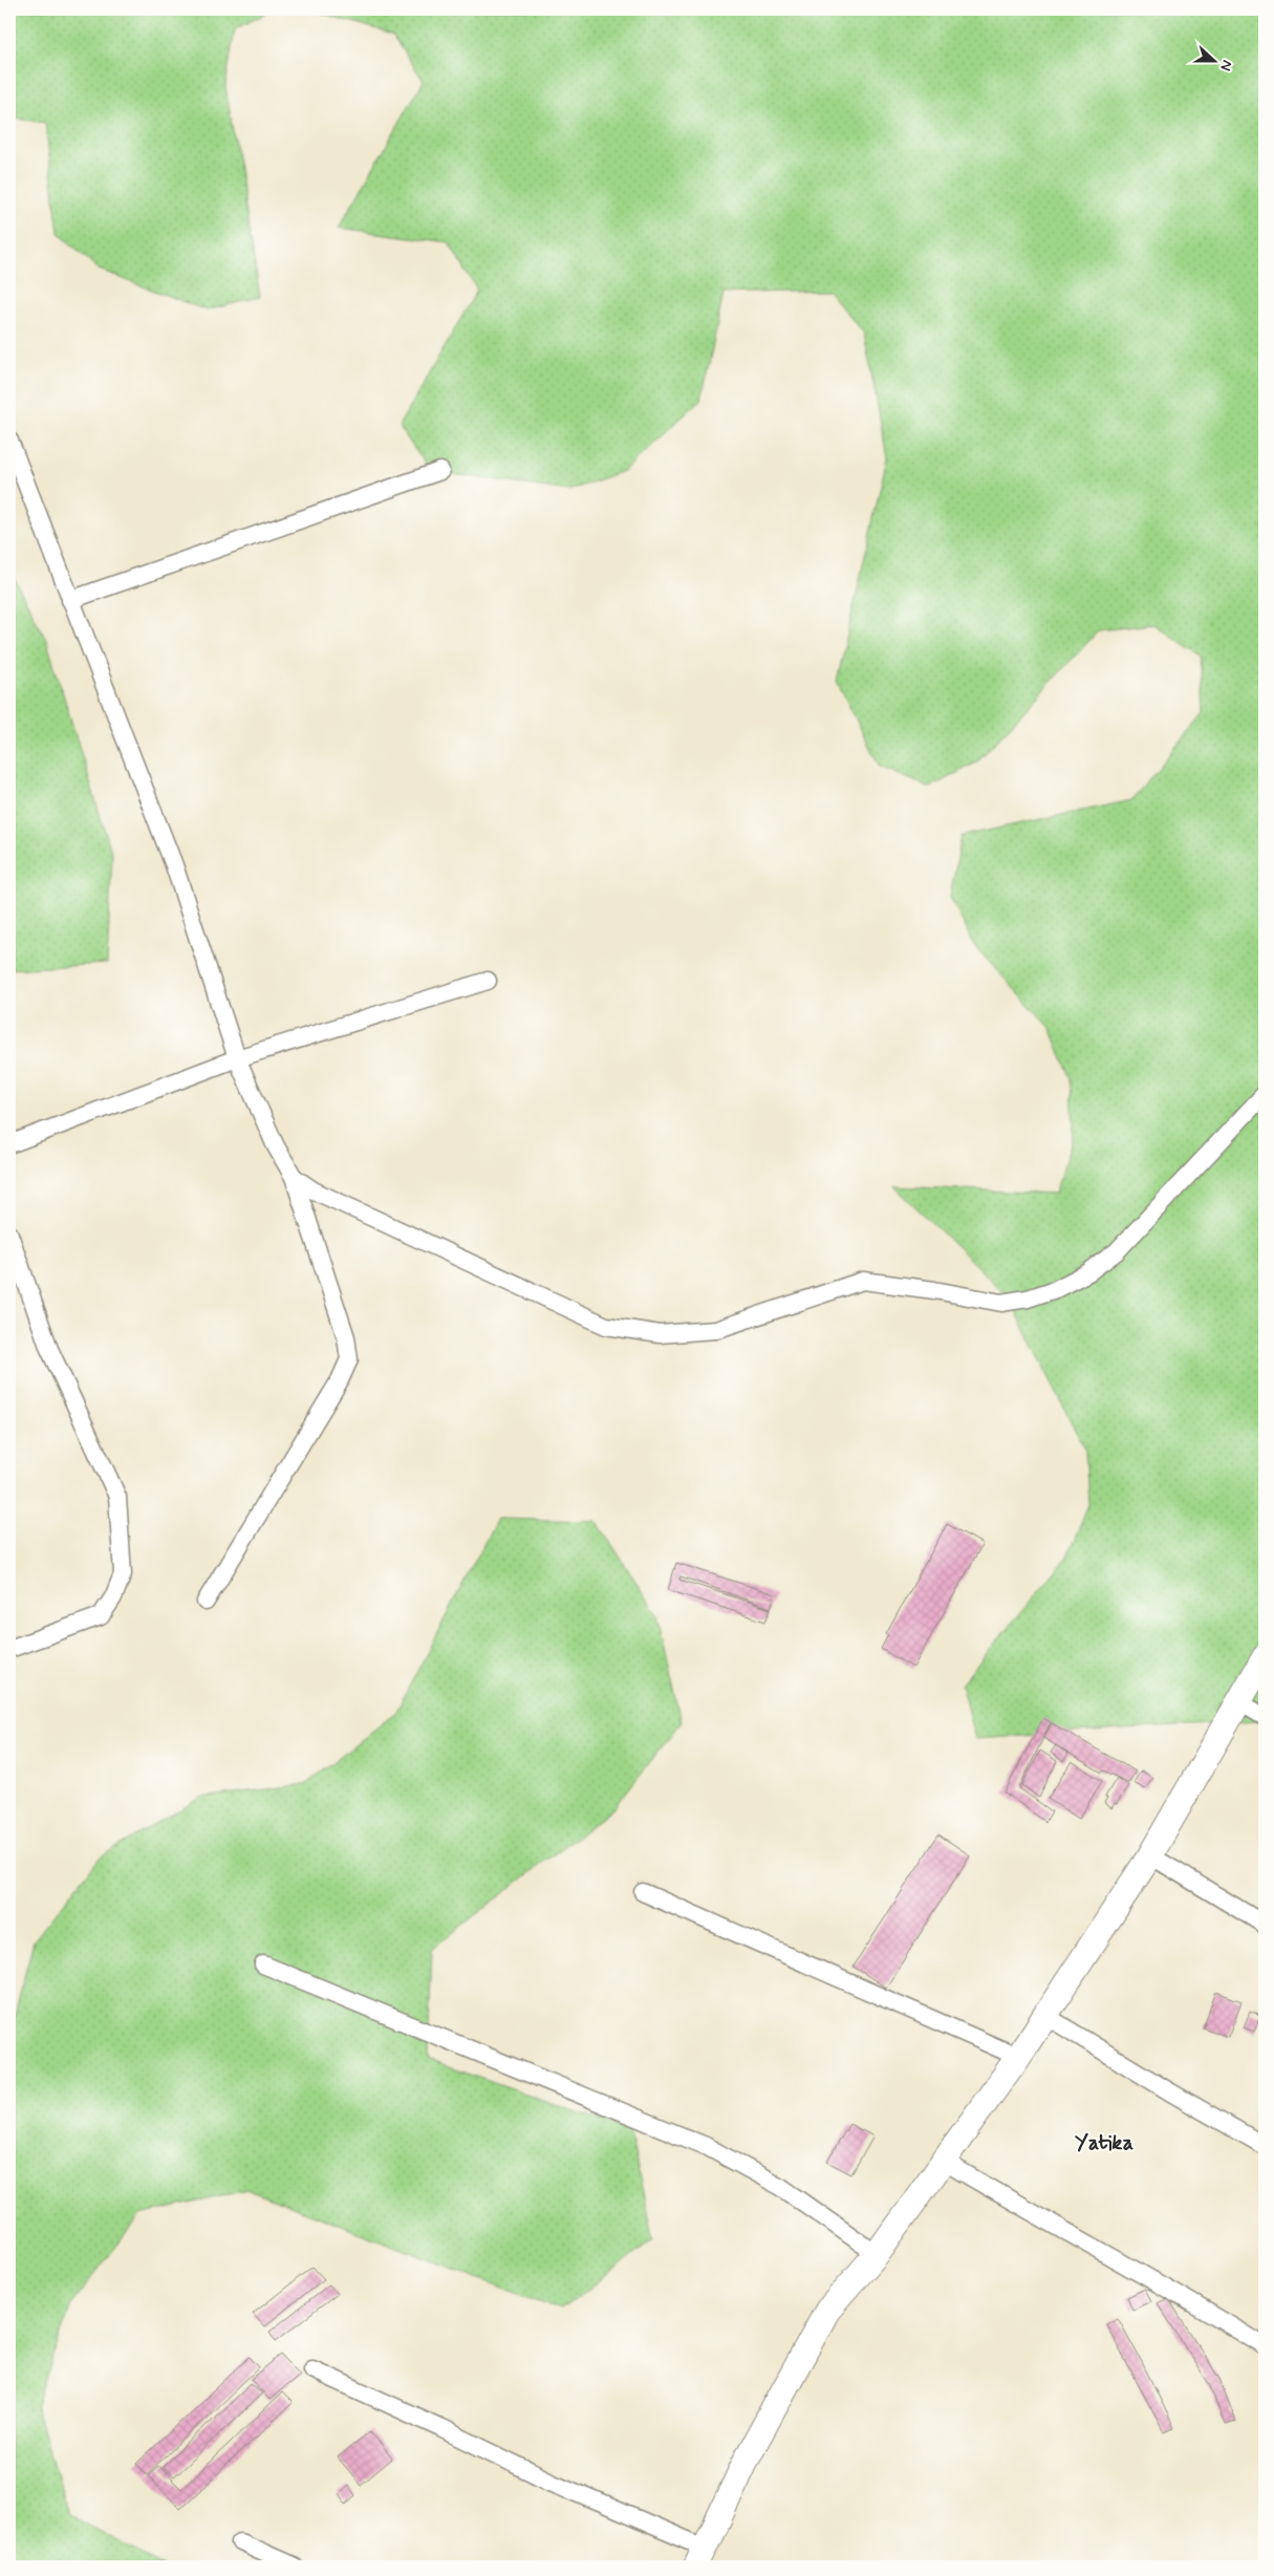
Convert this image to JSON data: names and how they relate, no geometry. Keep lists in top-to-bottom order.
{
  "districts": ["Yatika"],
  "north": "right"
}
